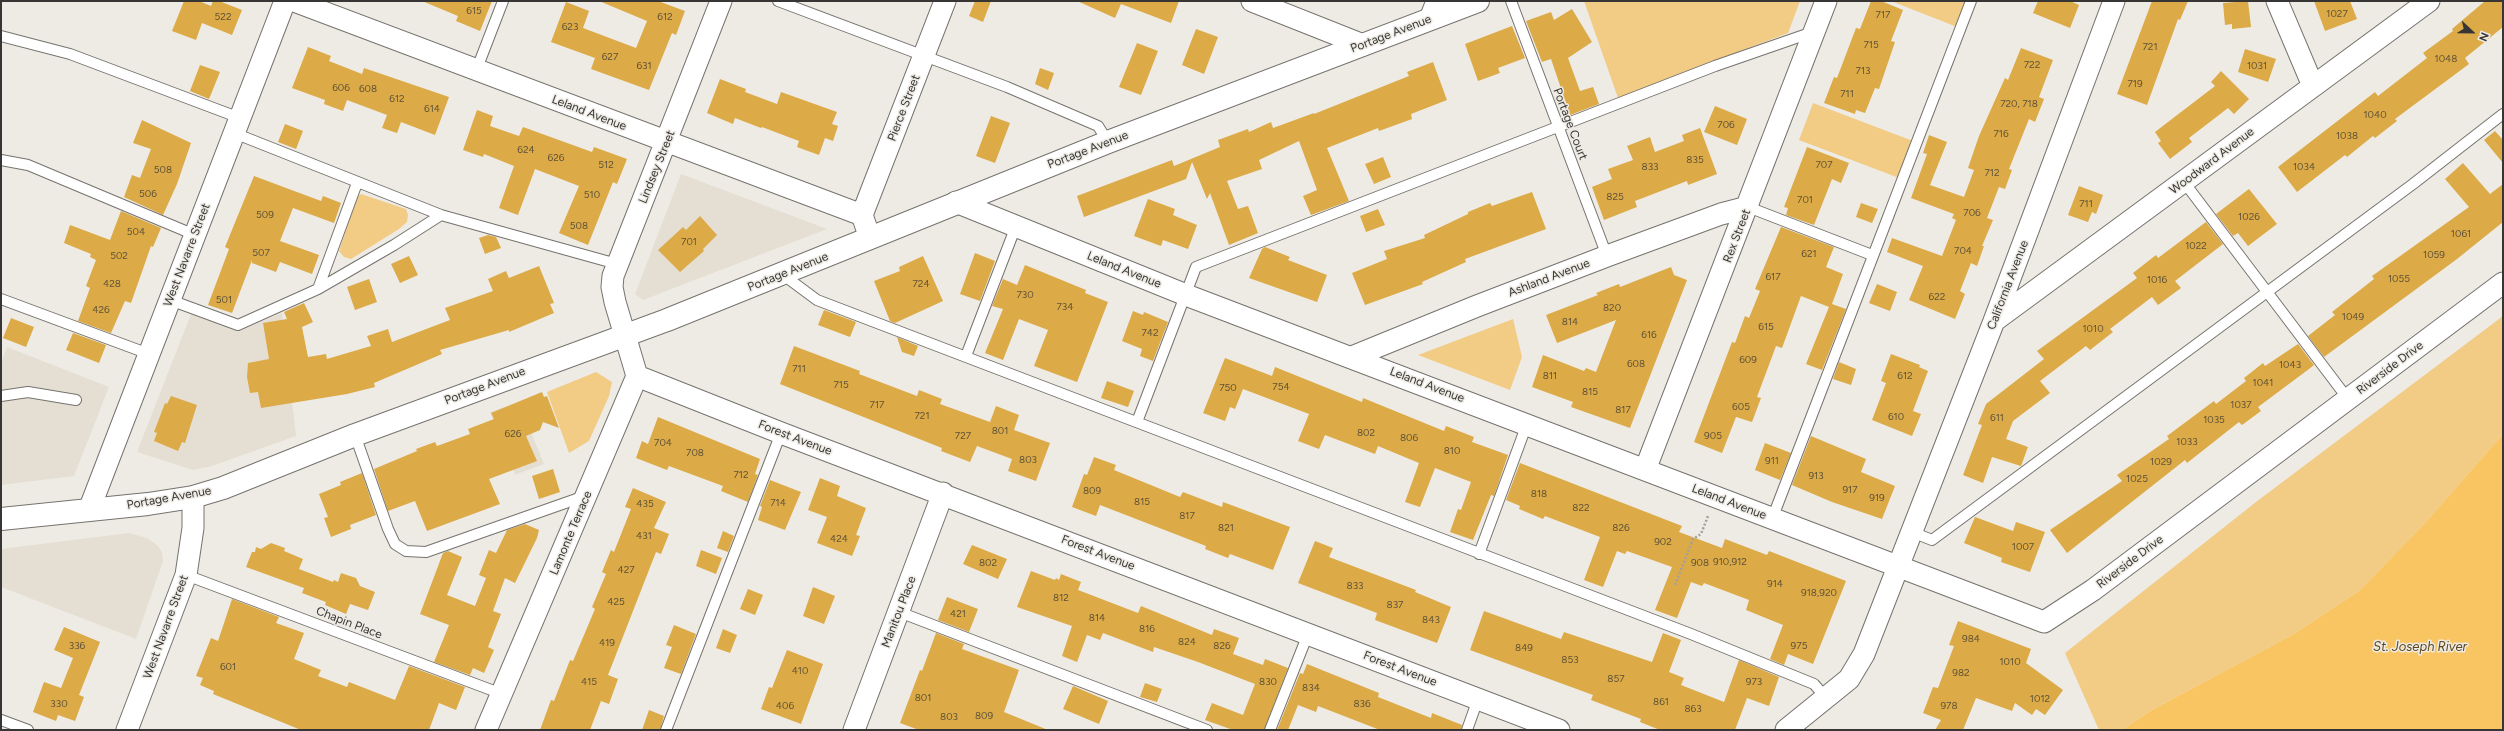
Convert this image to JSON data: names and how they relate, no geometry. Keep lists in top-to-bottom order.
{
  "streets": {
    "main road": ["Portage Avenue"],
    "street": [
      "Pierce Street",
      "Leland Avenue",
      "Woodward Avenue",
      "Lindsey Street",
      "Rex Street",
      "West Navarre Street",
      "Ashland Avenue",
      "California Avenue",
      "Riverside Drive",
      "Forest Avenue",
      "Lamonte Terrace",
      "Manitou Place"
    ],
    "lane": ["Portage Court", "Chapin Place"]
  },
  "crossings": [
    ["Portage Avenue", "Leland Avenue"],
    ["Portage Avenue", "Lindsey Street"],
    ["Portage Avenue", "West Navarre Street"],
    ["Pierce Street", "Leland Avenue"],
    ["Leland Avenue", "Lindsey Street"],
    ["Leland Avenue", "Rex Street"],
    ["Leland Avenue", "Ashland Avenue"],
    ["Leland Avenue", "California Avenue"],
    ["Leland Avenue", "Riverside Drive"],
    ["Portage Court", "Ashland Avenue"],
    ["Woodward Avenue", "California Avenue"],
    ["Rex Street", "Ashland Avenue"],
    ["West Navarre Street", "Chapin Place"],
    ["California Avenue", "Riverside Drive"],
    ["Forest Avenue", "Lamonte Terrace"],
    ["Forest Avenue", "Manitou Place"],
    ["Lamonte Terrace", "Chapin Place"]
  ],
  "water": ["St. Joseph River"],
  "house_numbers": [
    "615",
    "1027",
    "717",
    "522",
    "612",
    "623",
    "715",
    "721",
    "627",
    "1048",
    "722",
    "631",
    "1031",
    "713",
    "719",
    "606",
    "608",
    "711",
    "612",
    "720, 718",
    "614",
    "1040",
    "706",
    "716",
    "1038",
    "624",
    "626",
    "835",
    "512",
    "707",
    "833",
    "1034",
    "508",
    "712",
    "506",
    "510",
    "825",
    "701",
    "711",
    "706",
    "509",
    "1026",
    "508",
    "504",
    "1061",
    "701",
    "1022",
    "704",
    "507",
    "621",
    "1059",
    "502",
    "617",
    "1055",
    "1016",
    "428",
    "724",
    "730",
    "622",
    "501",
    "734",
    "820",
    "426",
    "1049",
    "814",
    "615",
    "1010",
    "742",
    "616",
    "609",
    "608",
    "1043",
    "711",
    "811",
    "612",
    "1041",
    "715",
    "754",
    "750",
    "815",
    "717",
    "1037",
    "605",
    "817",
    "721",
    "610",
    "611",
    "1035",
    "801",
    "802",
    "626",
    "727",
    "905",
    "806",
    "1033",
    "704",
    "810",
    "708",
    "803",
    "911",
    "1029",
    "712",
    "913",
    "1025",
    "917",
    "809",
    "818",
    "919",
    "815",
    "714",
    "435",
    "822",
    "817",
    "821",
    "826",
    "431",
    "424",
    "902",
    "1007",
    "910,912",
    "802",
    "908",
    "427",
    "914",
    "833",
    "918,920",
    "812",
    "425",
    "837",
    "421",
    "814",
    "843",
    "816",
    "984",
    "824",
    "419",
    "336",
    "826",
    "975",
    "849",
    "853",
    "1010",
    "601",
    "410",
    "982",
    "857",
    "415",
    "830",
    "973",
    "834",
    "801",
    "1012",
    "861",
    "330",
    "836",
    "406",
    "978",
    "863",
    "809",
    "803"
  ],
  "north": "right"
}
